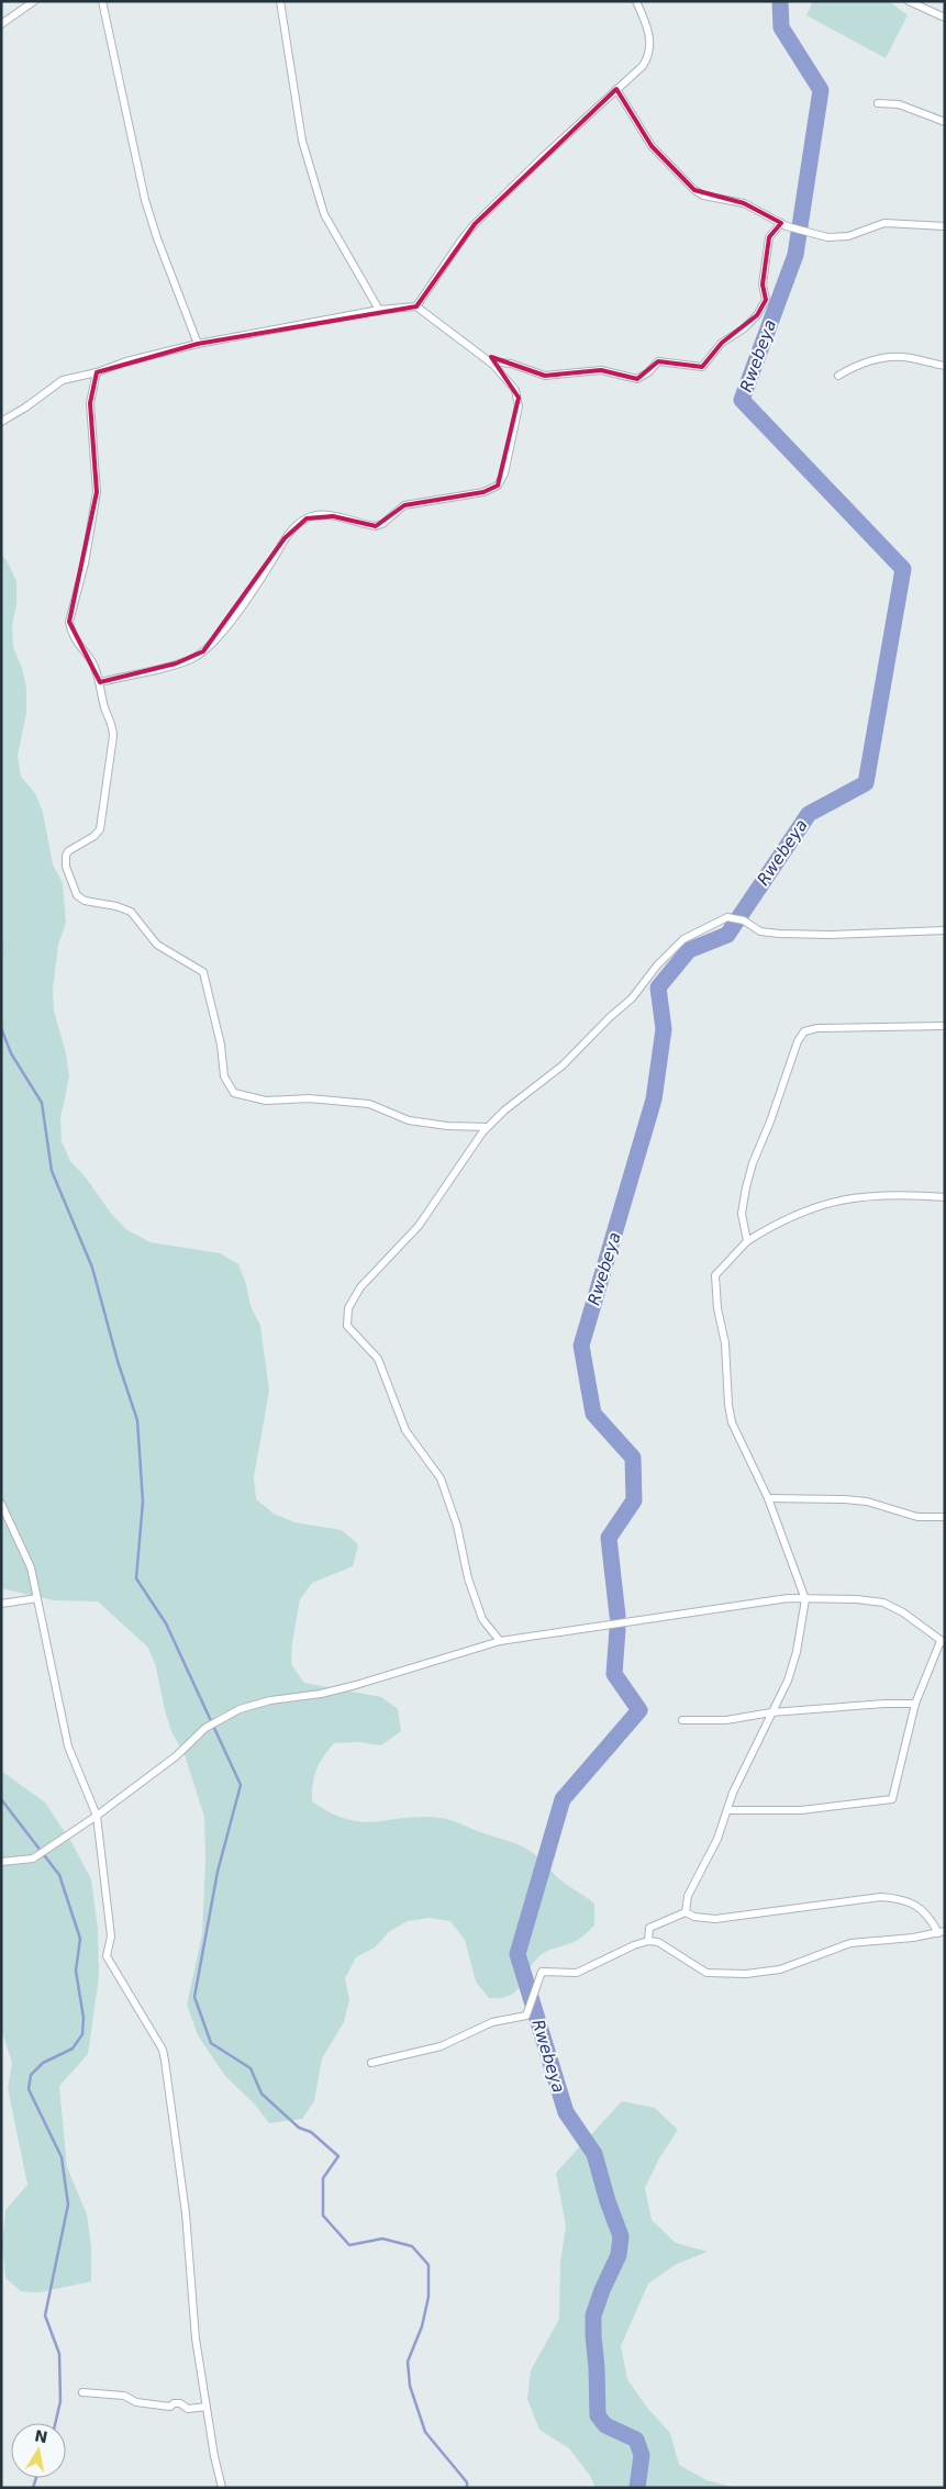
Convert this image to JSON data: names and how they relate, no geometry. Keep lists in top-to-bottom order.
{
  "water": ["Rwebeya"],
  "north": "top"
}
